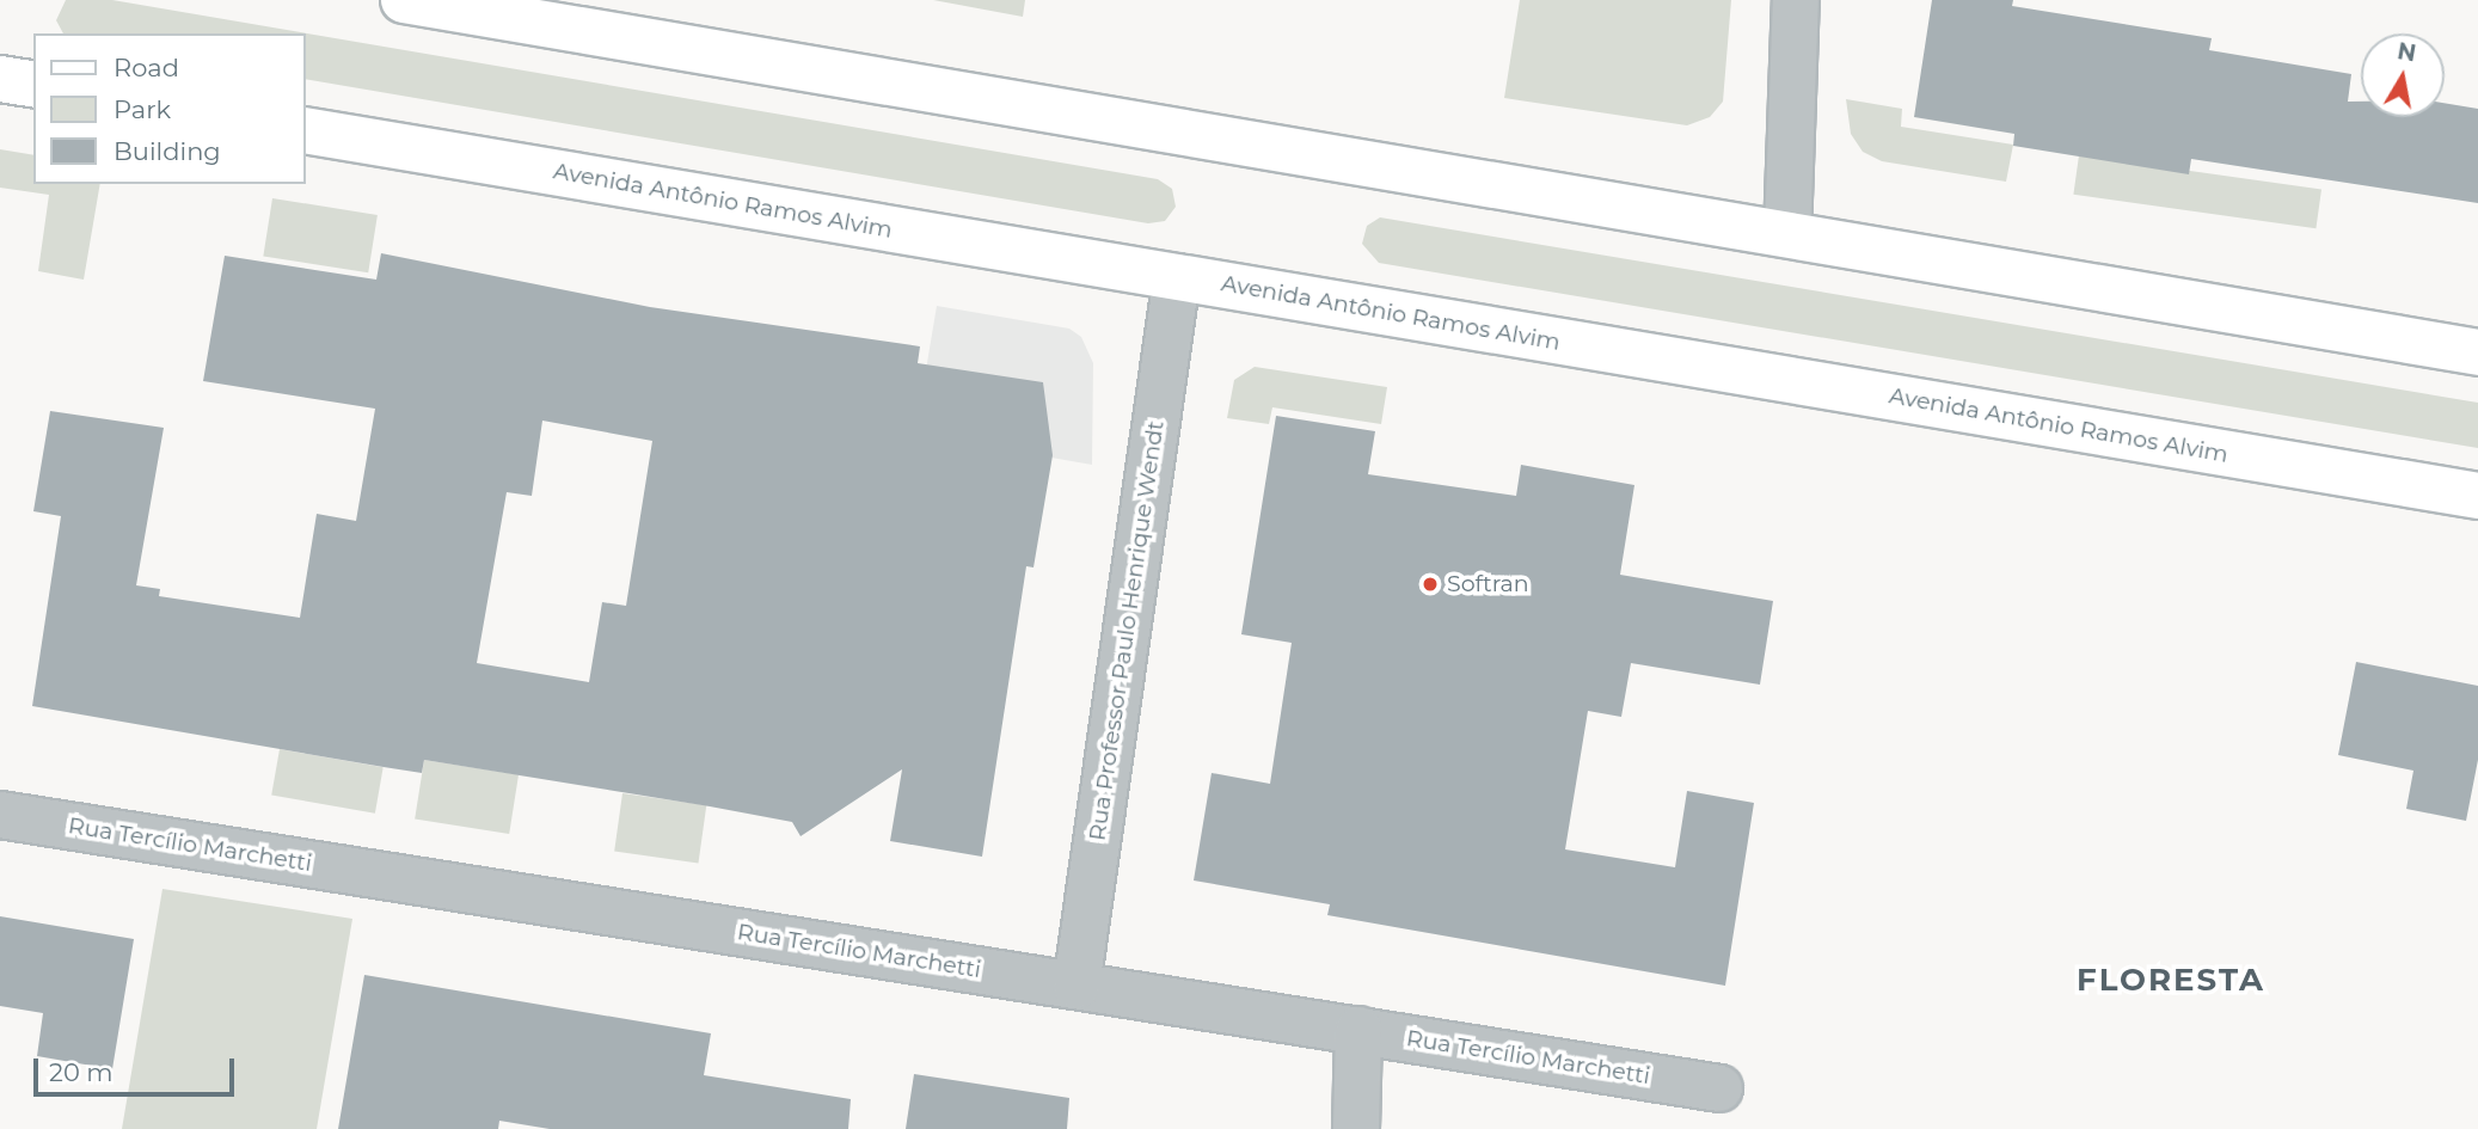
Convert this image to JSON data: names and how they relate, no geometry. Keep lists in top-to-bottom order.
{
  "streets": {
    "street": ["Avenida Antônio Ramos Alvim", "Rua Professor Paulo Henrique Wendt", "Rua Tercílio Marchetti"]
  },
  "crossings": [
    ["Avenida Antônio Ramos Alvim", "Rua Professor Paulo Henrique Wendt"],
    ["Rua Professor Paulo Henrique Wendt", "Rua Tercílio Marchetti"]
  ],
  "districts": ["FLORESTA"],
  "places": ["Softran"],
  "legend": ["Road", "Park", "Building"],
  "scale_bar": "20 m",
  "north": "top"
}
